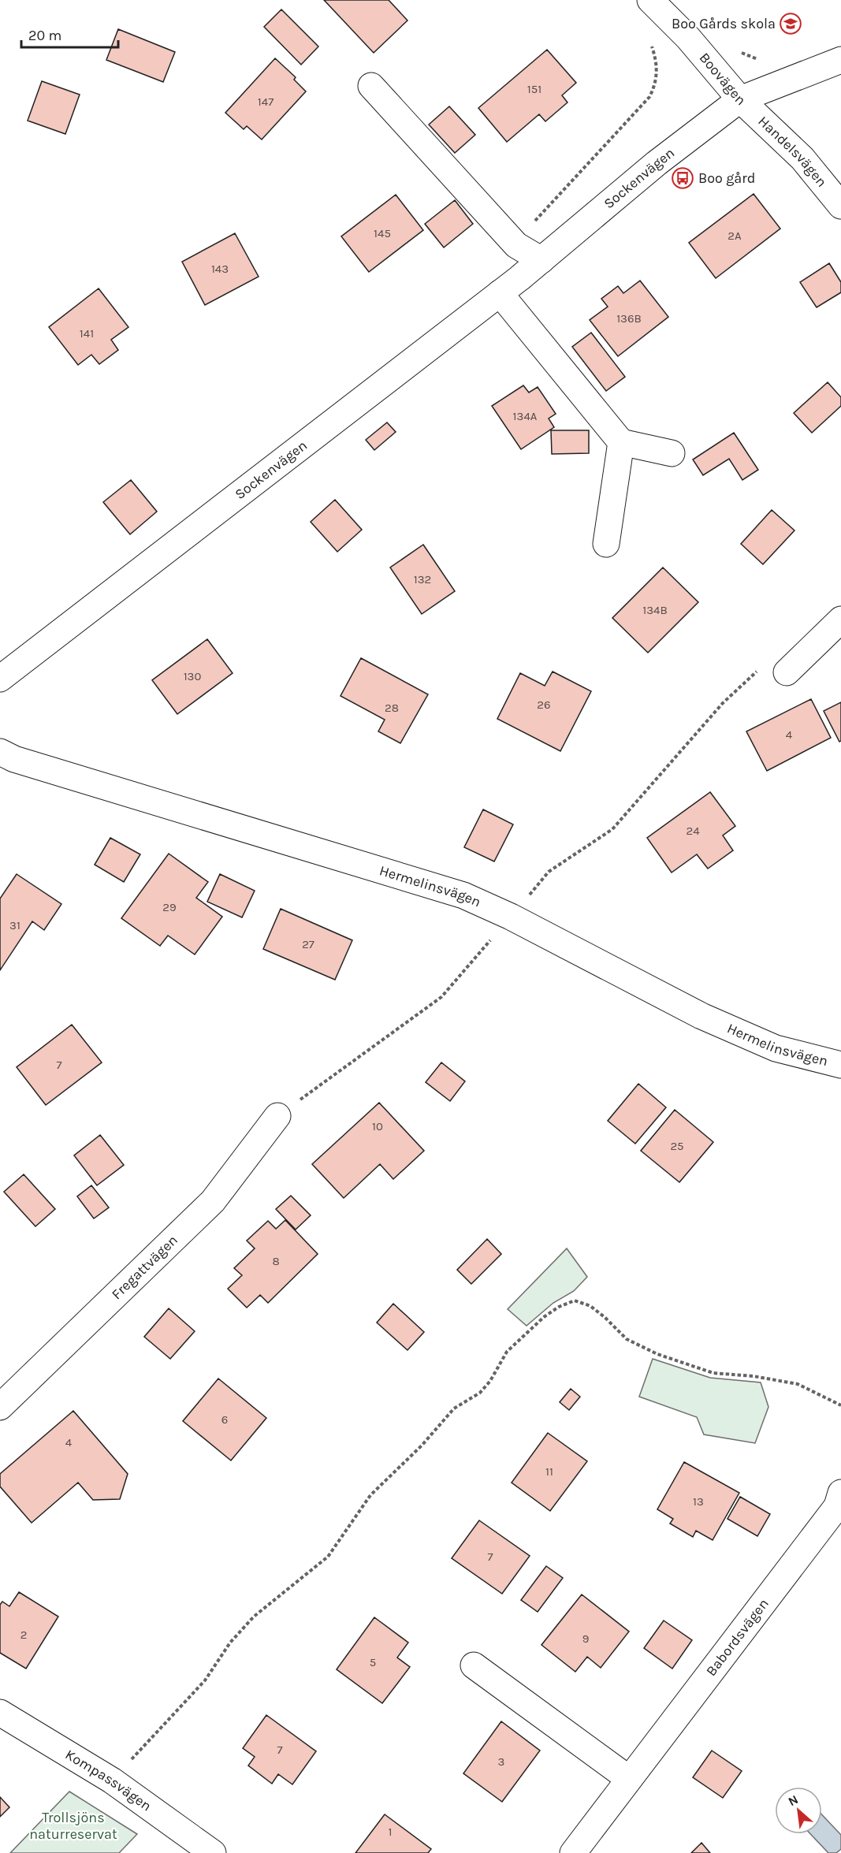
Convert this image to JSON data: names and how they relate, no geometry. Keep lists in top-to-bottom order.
{
  "streets": {
    "street": [
      "Boovägen",
      "Handelsvägen",
      "Sockenvägen",
      "Hermelinsvägen",
      "Fregattvägen",
      "Babordsvägen",
      "Kompassvägen"
    ]
  },
  "crossings": [
    ["Boovägen", "Handelsvägen"],
    ["Boovägen", "Sockenvägen"],
    ["Handelsvägen", "Sockenvägen"]
  ],
  "parks": ["Trollsjöns naturreservat"],
  "places": {
    "school or university": ["Boo Gårds skola"],
    "bus stop": ["Boo gård"]
  },
  "house_numbers": [
    "151",
    "147",
    "145",
    "2A",
    "143",
    "136B",
    "141",
    "134A",
    "132",
    "134B",
    "130",
    "26",
    "28",
    "4",
    "24",
    "29",
    "31",
    "27",
    "7",
    "10",
    "25",
    "8",
    "6",
    "4",
    "11",
    "13",
    "7",
    "2",
    "9",
    "5",
    "7",
    "3",
    "1"
  ],
  "scale_bar": "20 m",
  "north": "top left"
}
